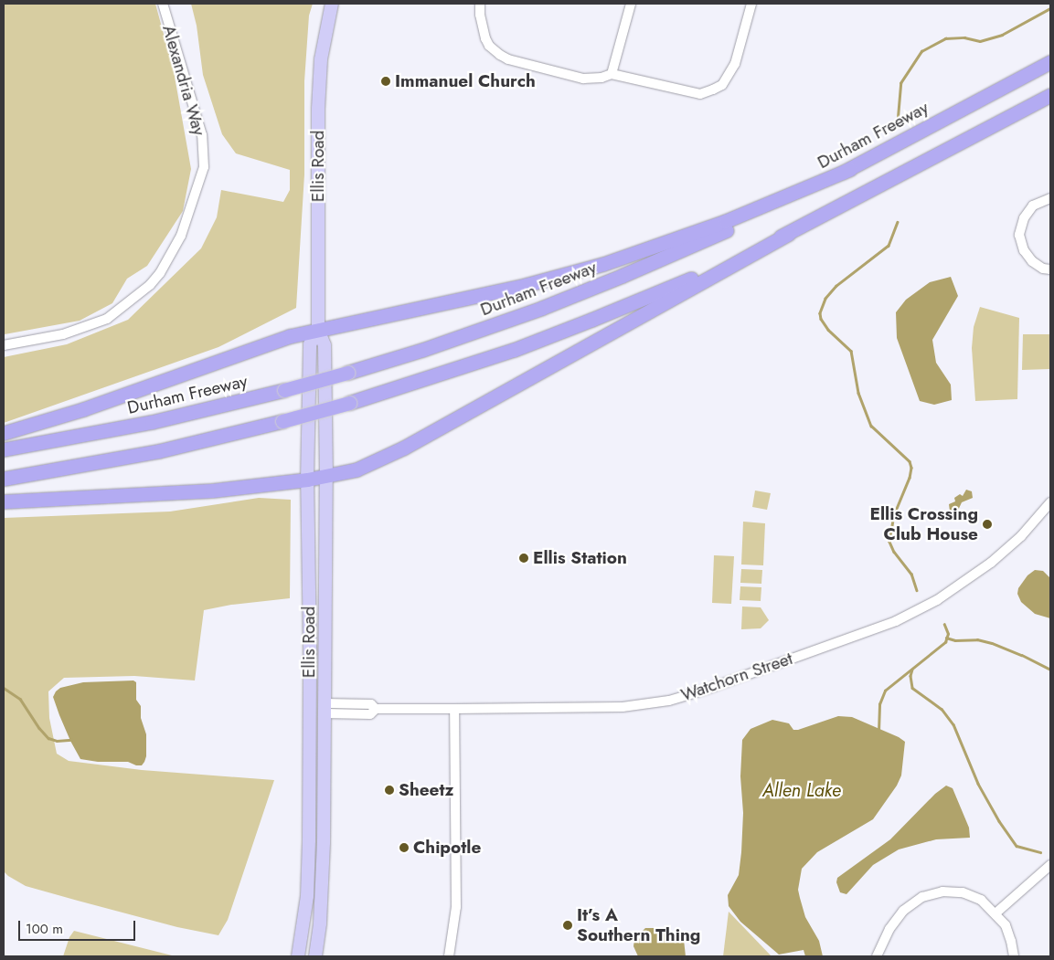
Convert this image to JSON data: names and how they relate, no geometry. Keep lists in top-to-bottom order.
{
  "streets": {
    "highway": ["Durham Freeway"],
    "main road": ["Ellis Road"],
    "street": ["Alexandria Way", "Watchorn Street"]
  },
  "crossings": [
    ["Ellis Road", "Watchorn Street"]
  ],
  "water": ["Allen Lake"],
  "places": [
    "Immanuel Church",
    "Ellis Crossing Club House",
    "Ellis Station",
    "Sheetz",
    "Chipotle",
    "It’s A Southern Thing"
  ],
  "scale_bar": "100 m"
}
